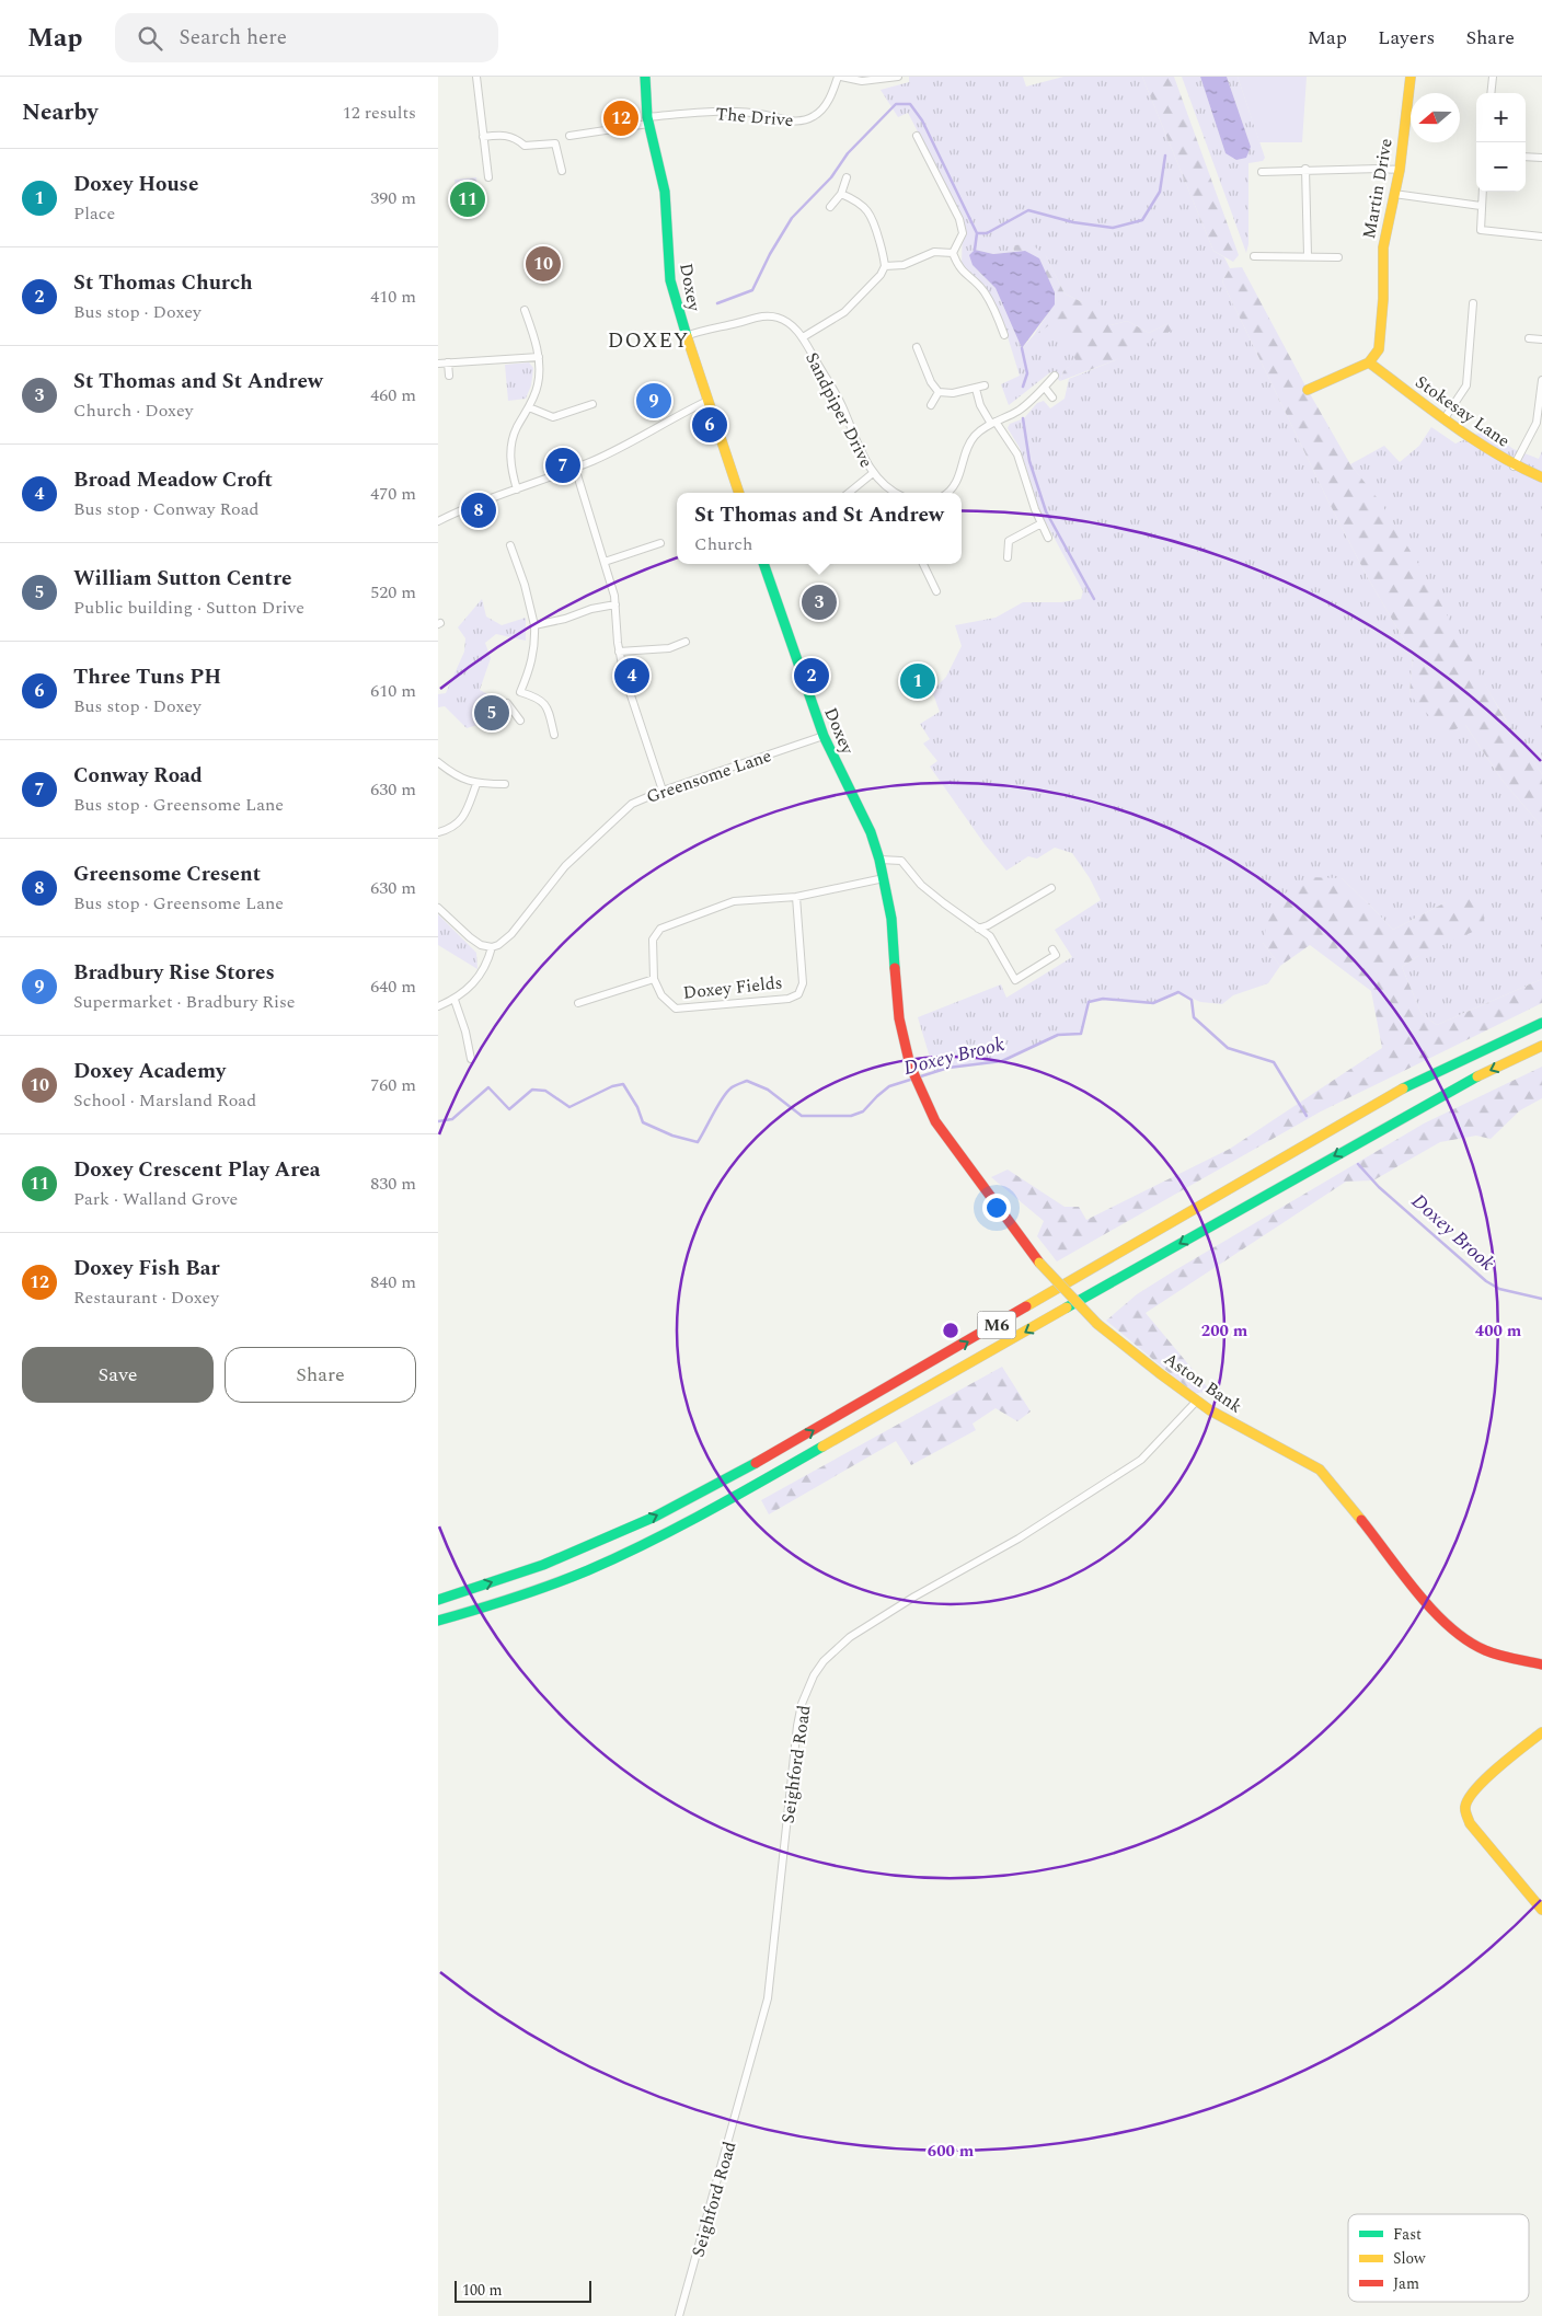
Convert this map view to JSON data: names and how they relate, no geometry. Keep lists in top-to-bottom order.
{
  "streets": {
    "main road": [
      "Martin Drive",
      "Doxey",
      "Stokesay Lane",
      "M6",
      "Aston Bank"
    ],
    "street": [
      "The Drive",
      "Sandpiper Drive",
      "Greensome Lane",
      "Doxey Fields",
      "Seighford Road"
    ]
  },
  "crossings": [
    ["The Drive", "Doxey"],
    ["Martin Drive", "Stokesay Lane"],
    ["Doxey", "Sandpiper Drive"],
    ["Doxey", "Greensome Lane"],
    ["Doxey", "Aston Bank"],
    ["Aston Bank", "Seighford Road"]
  ],
  "districts": ["DOXEY"],
  "water": ["Doxey Brook"],
  "legend": ["Fast", "Slow", "Jam"],
  "scale_bar": "100 m",
  "north": "left",
  "page": {
    "header": "Map",
    "search": "Search here",
    "nav": ["Map", "Layers", "Share"],
    "heading": ["Nearby", "12 results"],
    "map_buttons": ["+", "−"],
    "pins": [
      "12",
      "11",
      "10",
      "9",
      "6",
      "7",
      "8",
      "3",
      "2",
      "4",
      "1",
      "5"
    ],
    "list": [
      {
        "mark": "1",
        "name": "Doxey House",
        "note": "Place",
        "value": "390 m"
      },
      {
        "mark": "2",
        "name": "St Thomas Church",
        "note": "Bus stop · Doxey",
        "value": "410 m"
      },
      {
        "mark": "3",
        "name": "St Thomas and St Andrew",
        "note": "Church · Doxey",
        "value": "460 m"
      },
      {
        "mark": "4",
        "name": "Broad Meadow Croft",
        "note": "Bus stop · Conway Road",
        "value": "470 m"
      },
      {
        "mark": "5",
        "name": "William Sutton Centre",
        "note": "Public building · Sutton Drive",
        "value": "520 m"
      },
      {
        "mark": "6",
        "name": "Three Tuns PH",
        "note": "Bus stop · Doxey",
        "value": "610 m"
      },
      {
        "mark": "7",
        "name": "Conway Road",
        "note": "Bus stop · Greensome Lane",
        "value": "630 m"
      },
      {
        "mark": "8",
        "name": "Greensome Cresent",
        "note": "Bus stop · Greensome Lane",
        "value": "630 m"
      },
      {
        "mark": "9",
        "name": "Bradbury Rise Stores",
        "note": "Supermarket · Bradbury Rise",
        "value": "640 m"
      },
      {
        "mark": "10",
        "name": "Doxey Academy",
        "note": "School · Marsland Road",
        "value": "760 m"
      },
      {
        "mark": "11",
        "name": "Doxey Crescent Play Area",
        "note": "Park · Walland Grove",
        "value": "830 m"
      },
      {
        "mark": "12",
        "name": "Doxey Fish Bar",
        "note": "Restaurant · Doxey",
        "value": "840 m"
      }
    ],
    "popup": ["St Thomas and St Andrew", "Church"],
    "buttons": ["Save", "Share"],
    "scale": "100 m"
  },
  "rings": ["200 m", "400 m", "600 m"]
}
